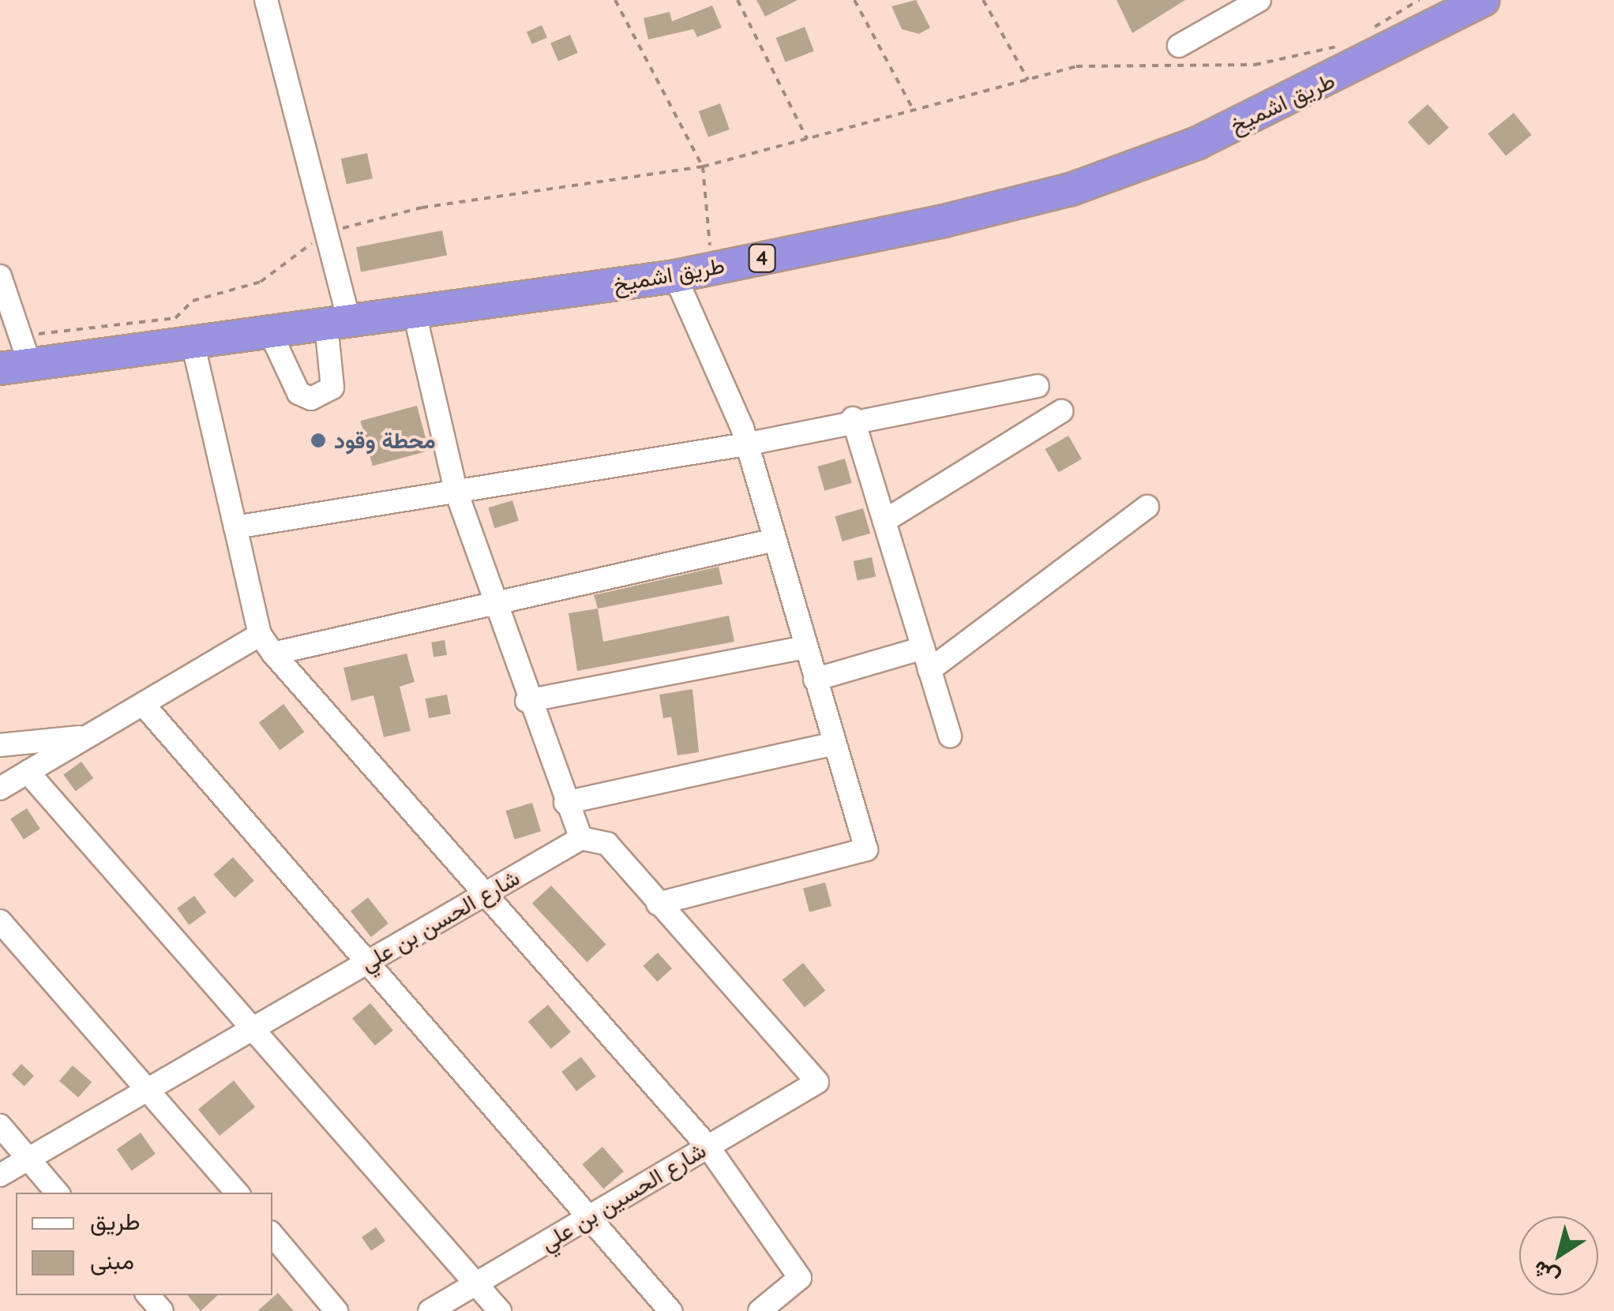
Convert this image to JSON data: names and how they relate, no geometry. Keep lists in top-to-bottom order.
{
  "streets": {
    "highway": ["طريق اشميخ", "4"],
    "street": ["شارع الحسن بن علي", "شارع الحسين بن علي"]
  },
  "places": ["محطة وقود"],
  "legend": ["طريق", "مبنى"],
  "north": "bottom left"
}
